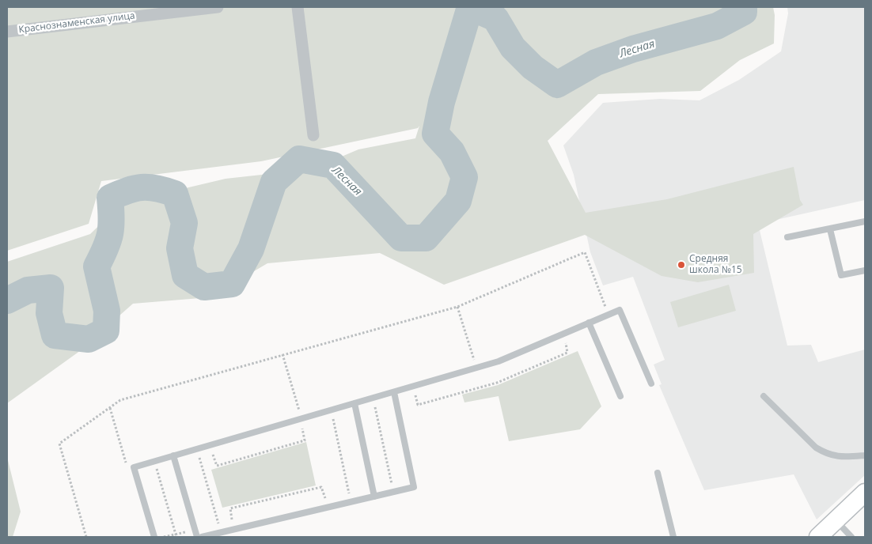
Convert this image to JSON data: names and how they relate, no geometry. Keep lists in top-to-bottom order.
{
  "streets": {
    "street": ["Краснознаменская улица"]
  },
  "water": ["Лесная"],
  "places": ["Средняя школа №15"]
}
